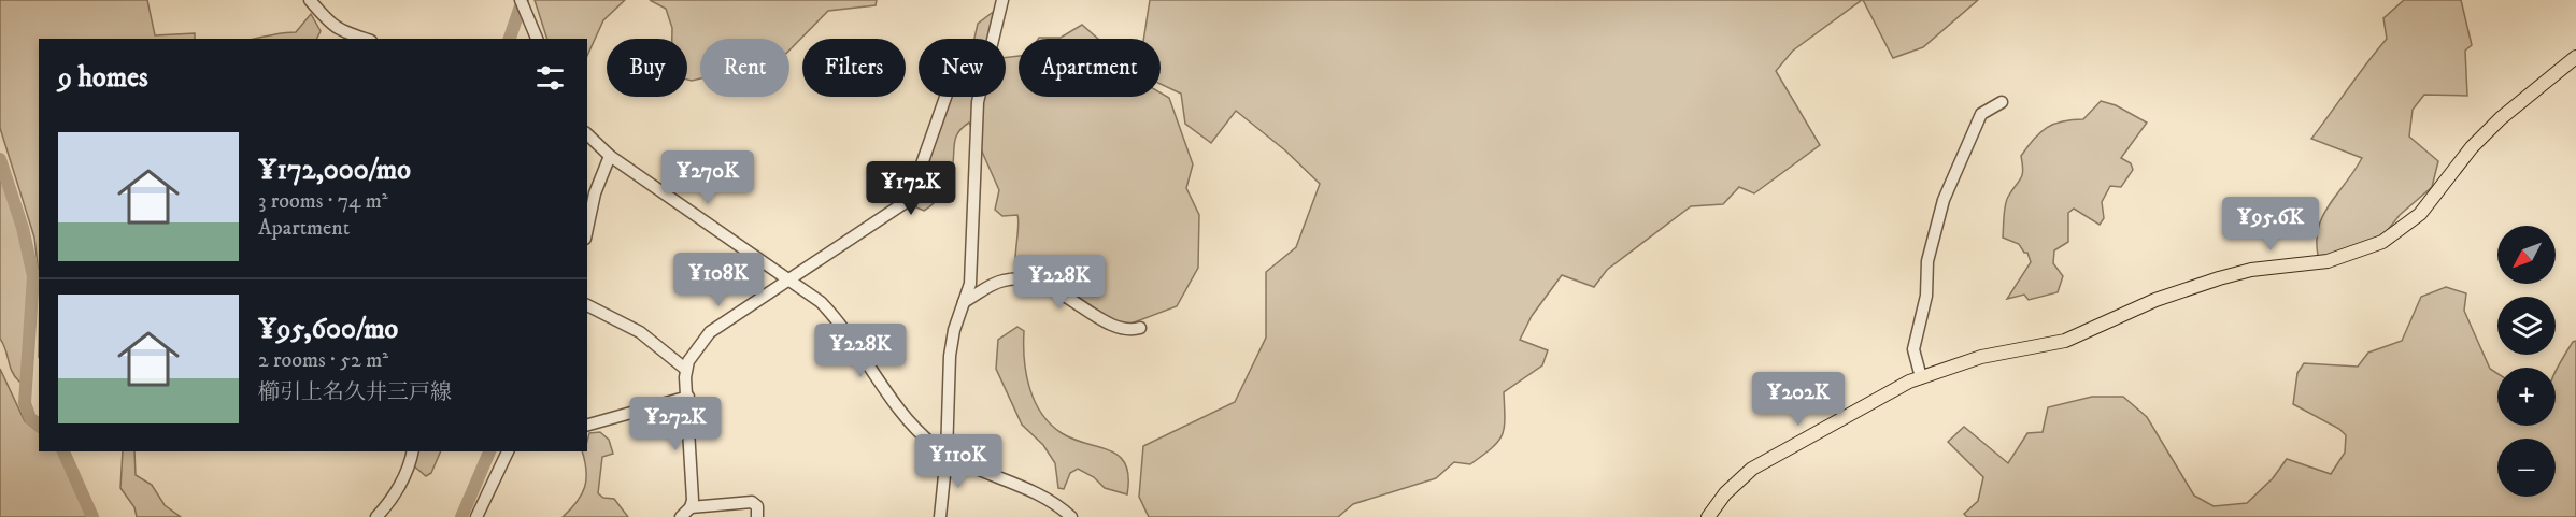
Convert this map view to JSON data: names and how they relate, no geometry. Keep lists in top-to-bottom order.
{
  "north": "bottom left",
  "page": {
    "chip": [
      "Buy",
      "Rent",
      "Filters",
      "New",
      "Apartment"
    ],
    "heading": "9 homes",
    "list": [
      {
        "name": "¥172,000/mo",
        "note": "3 rooms · 74 m² · Apartment"
      },
      {
        "name": "¥95,600/mo",
        "note": "2 rooms · 52 m² · 櫛引上名久井三戸線"
      }
    ],
    "price": [
      "¥270K",
      "¥172K",
      "¥95.6K",
      "¥108K",
      "¥228K",
      "¥228K",
      "¥202K",
      "¥272K",
      "¥110K"
    ],
    "map_buttons": ["+", "−"]
  }
}
